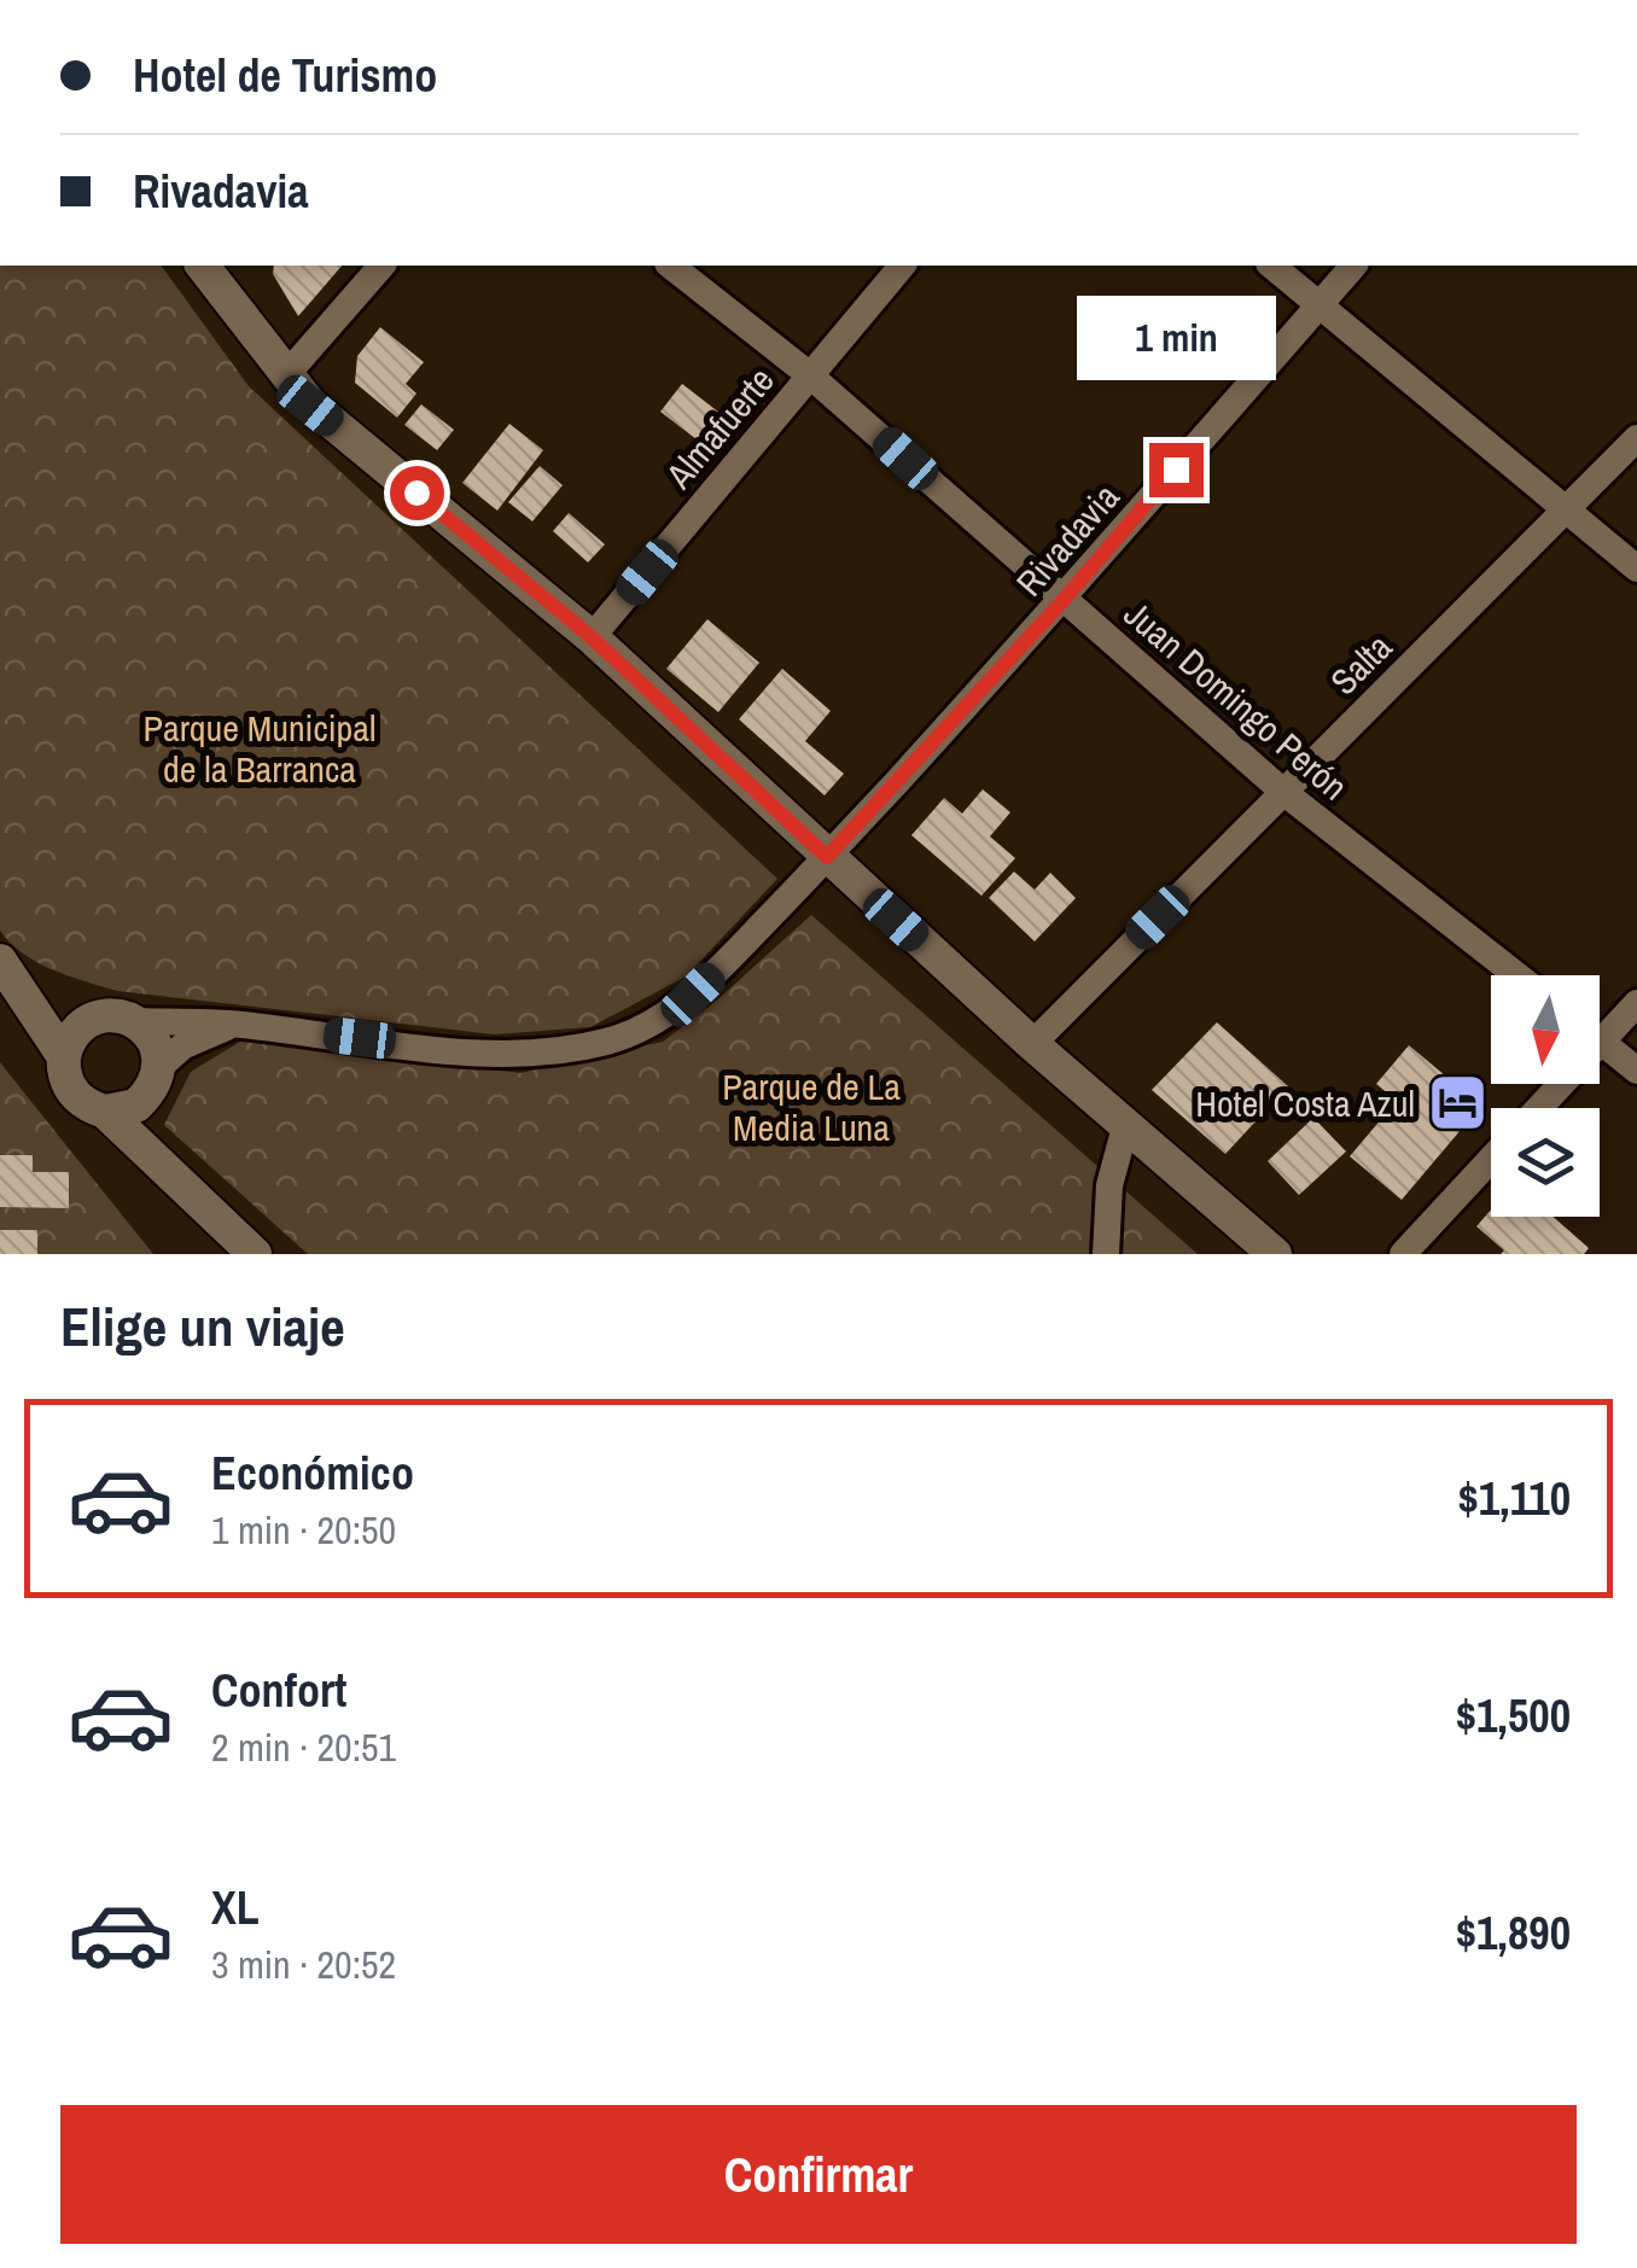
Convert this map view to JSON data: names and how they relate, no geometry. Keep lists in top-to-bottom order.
{
  "streets": {
    "street": [
      "Almafuerte",
      "Rivadavia",
      "Salta",
      "Juan Domingo Perón"
    ]
  },
  "crossings": [
    ["Almafuerte", "Juan Domingo Perón"],
    ["Rivadavia", "Juan Domingo Perón"],
    ["Salta", "Juan Domingo Perón"]
  ],
  "parks": ["Parque Municipal de la Barranca", "Parque de La Media Luna"],
  "places": {
    "hotel": ["Hotel Costa Azul"]
  },
  "north": "bottom",
  "page": {
    "banner": ["Hotel de Turismo", "Rivadavia"],
    "bubble": "1 min",
    "heading": "Elige un viaje",
    "list": [
      {
        "name": "Económico",
        "note": "1 min · 20:50",
        "value": "$1,110"
      },
      {
        "name": "Confort",
        "note": "2 min · 20:51",
        "value": "$1,500"
      },
      {
        "name": "XL",
        "note": "3 min · 20:52",
        "value": "$1,890"
      }
    ],
    "buttons": "Confirmar"
  }
}
